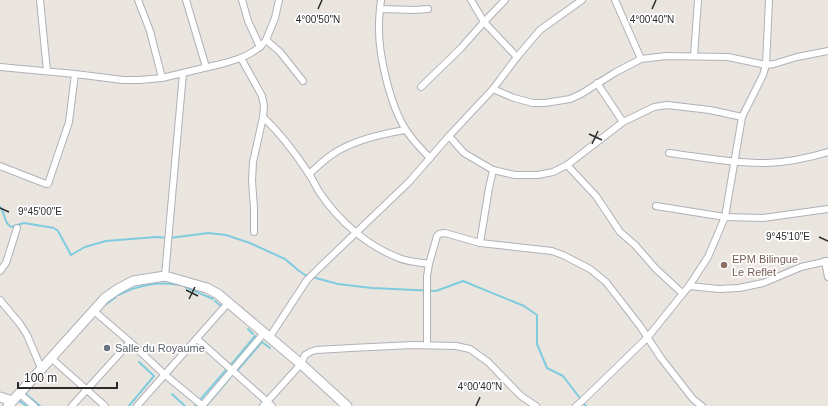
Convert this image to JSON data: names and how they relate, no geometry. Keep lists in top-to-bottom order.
{
  "places": ["EPM Bilingue Le Reflet", "Salle du Royaume"],
  "scale_bar": "100 m",
  "coordinates": [
    "4°00'50\"N",
    "4°00'40\"N",
    "9°45'00\"E",
    "9°45'10\"E"
  ]
}
